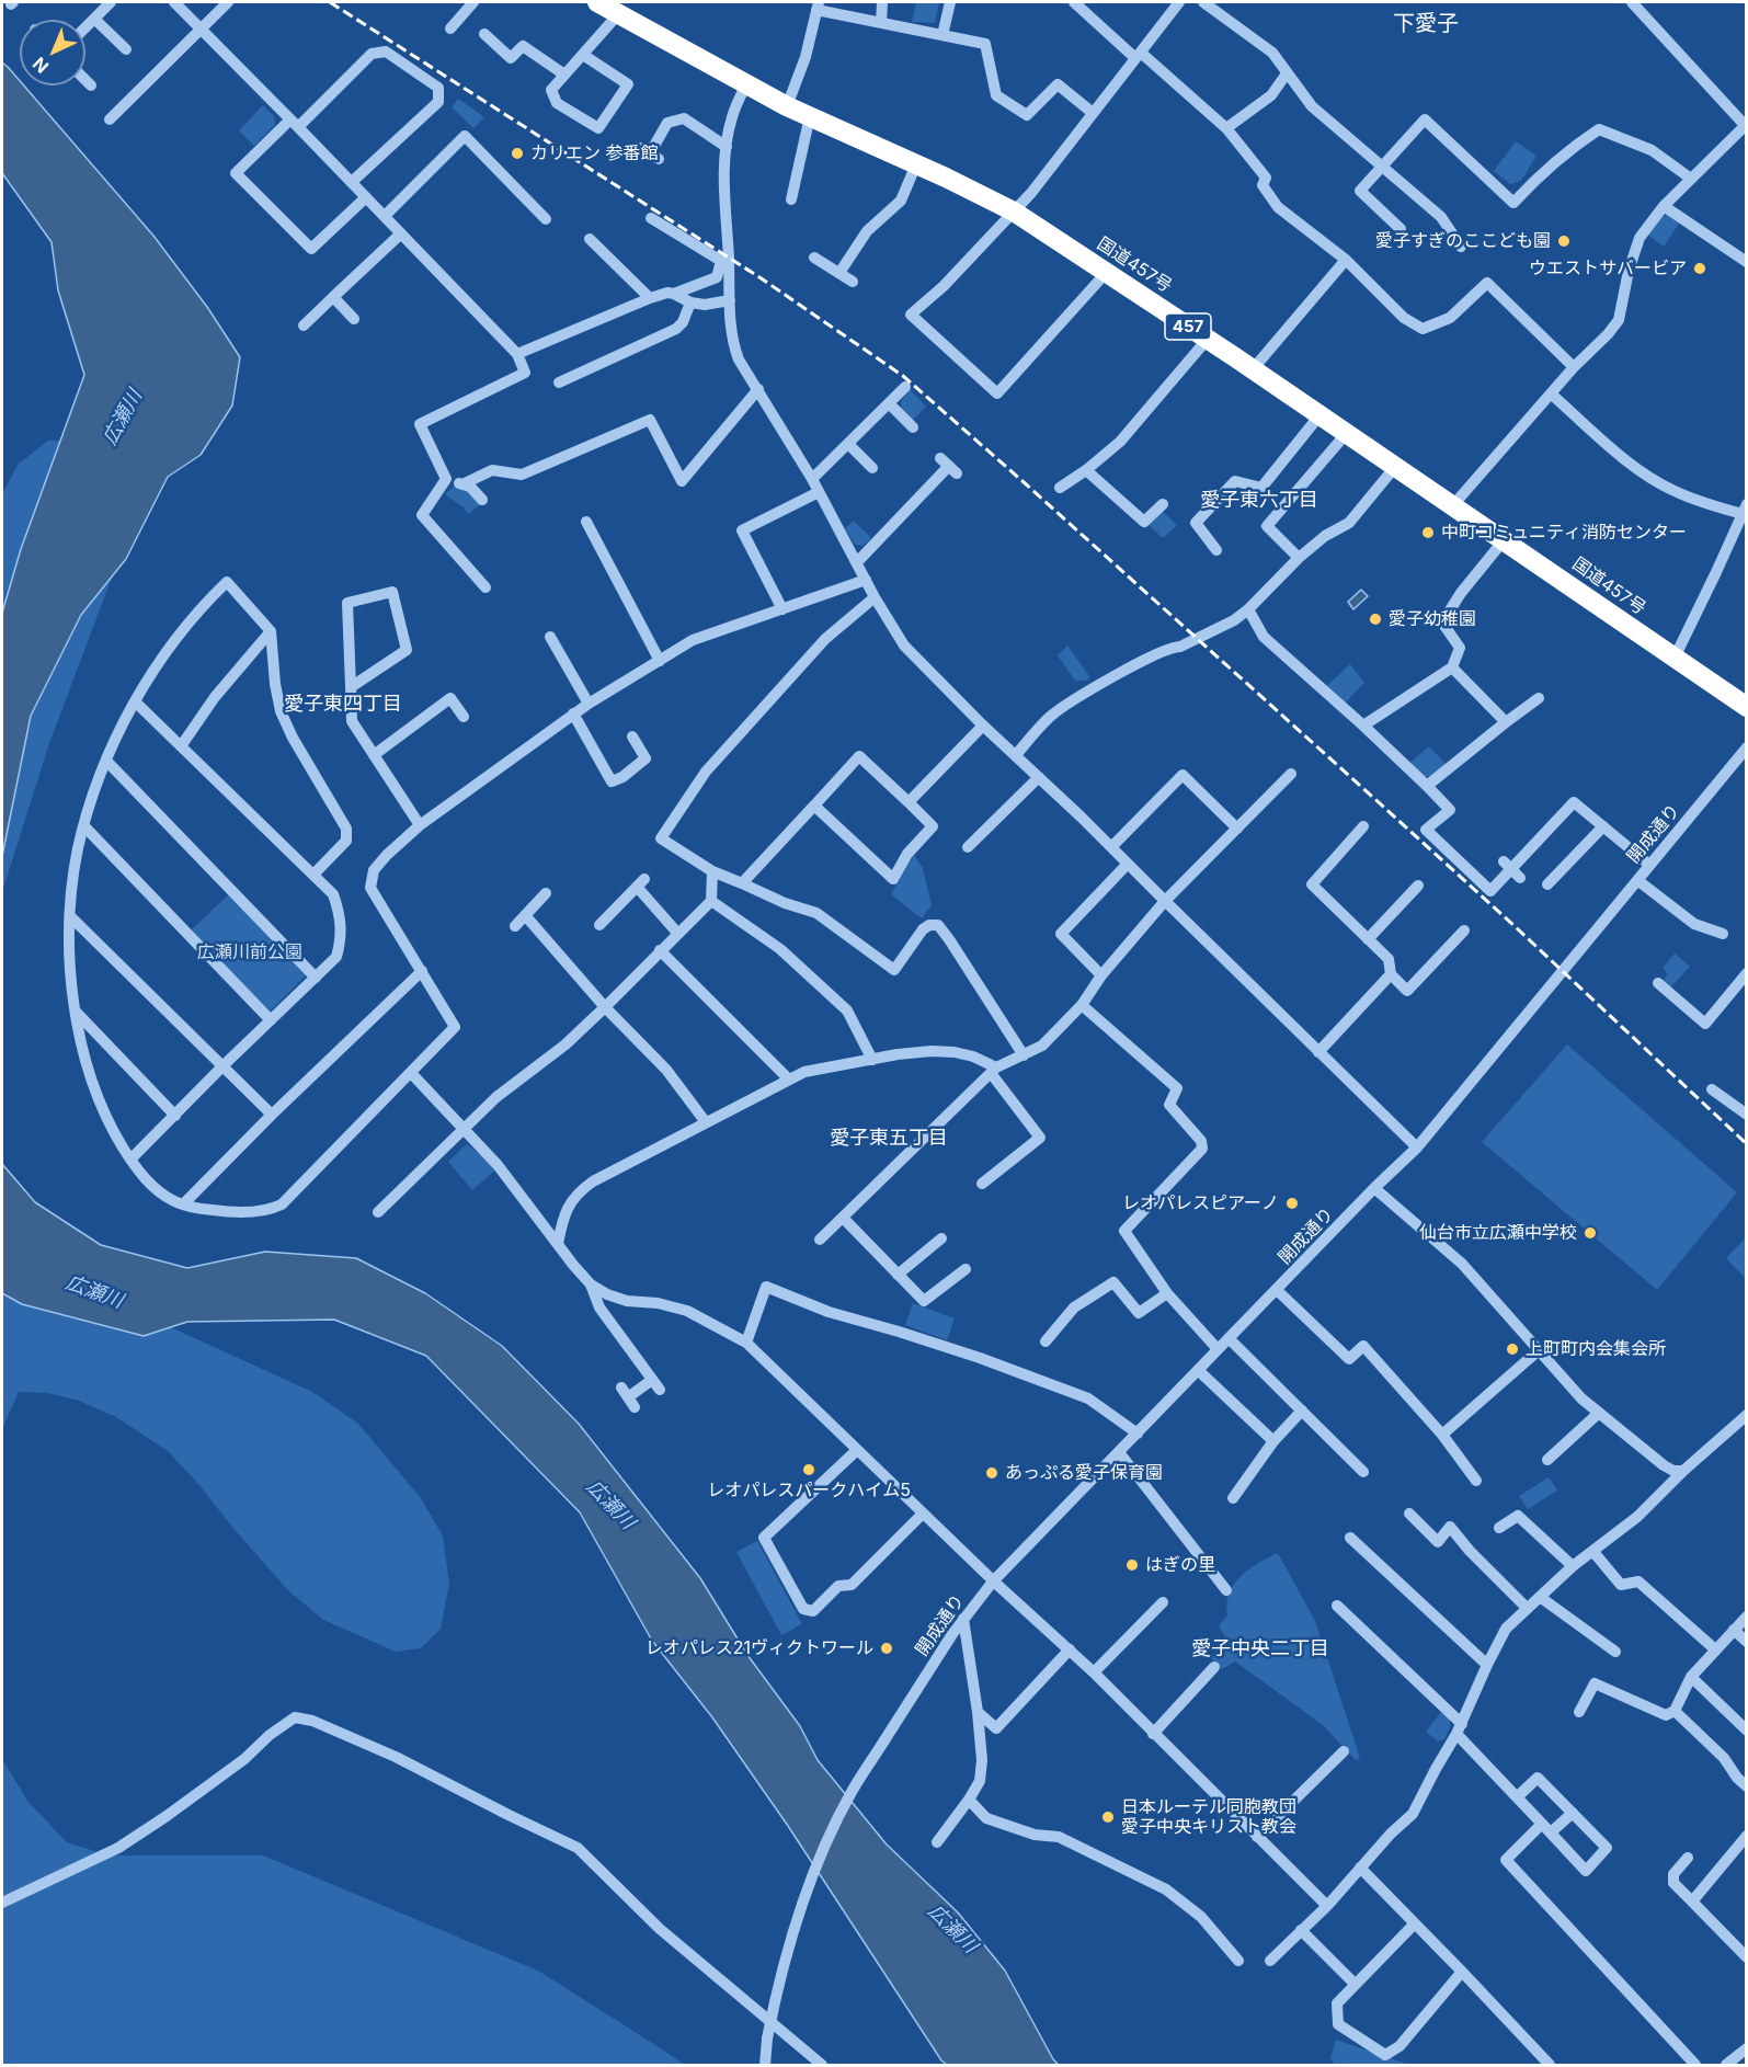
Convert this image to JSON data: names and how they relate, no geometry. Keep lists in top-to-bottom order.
{
  "streets": {
    "highway": ["国道457号", "457"],
    "street": ["開成通り"]
  },
  "districts": [
    "下愛子",
    "愛子東六丁目",
    "愛子東四丁目",
    "愛子東五丁目",
    "愛子中央二丁目"
  ],
  "water": ["広瀬川"],
  "parks": ["広瀬川前公園"],
  "places": [
    "カリエン 参番館",
    "愛子すぎのここども園",
    "ウエストサバービア",
    "中町コミュニティ消防センター",
    "愛子幼稚園",
    "レオパレスピアーノ",
    "仙台市立広瀬中学校",
    "上町町内会集会所",
    "レオパレスパークハイム5",
    "あっぷる愛子保育園",
    "はぎの里",
    "レオパレス21ヴィクトワール",
    "日本ルーテル同胞教団 愛子中央キリスト教会"
  ],
  "north": "bottom left"
}
